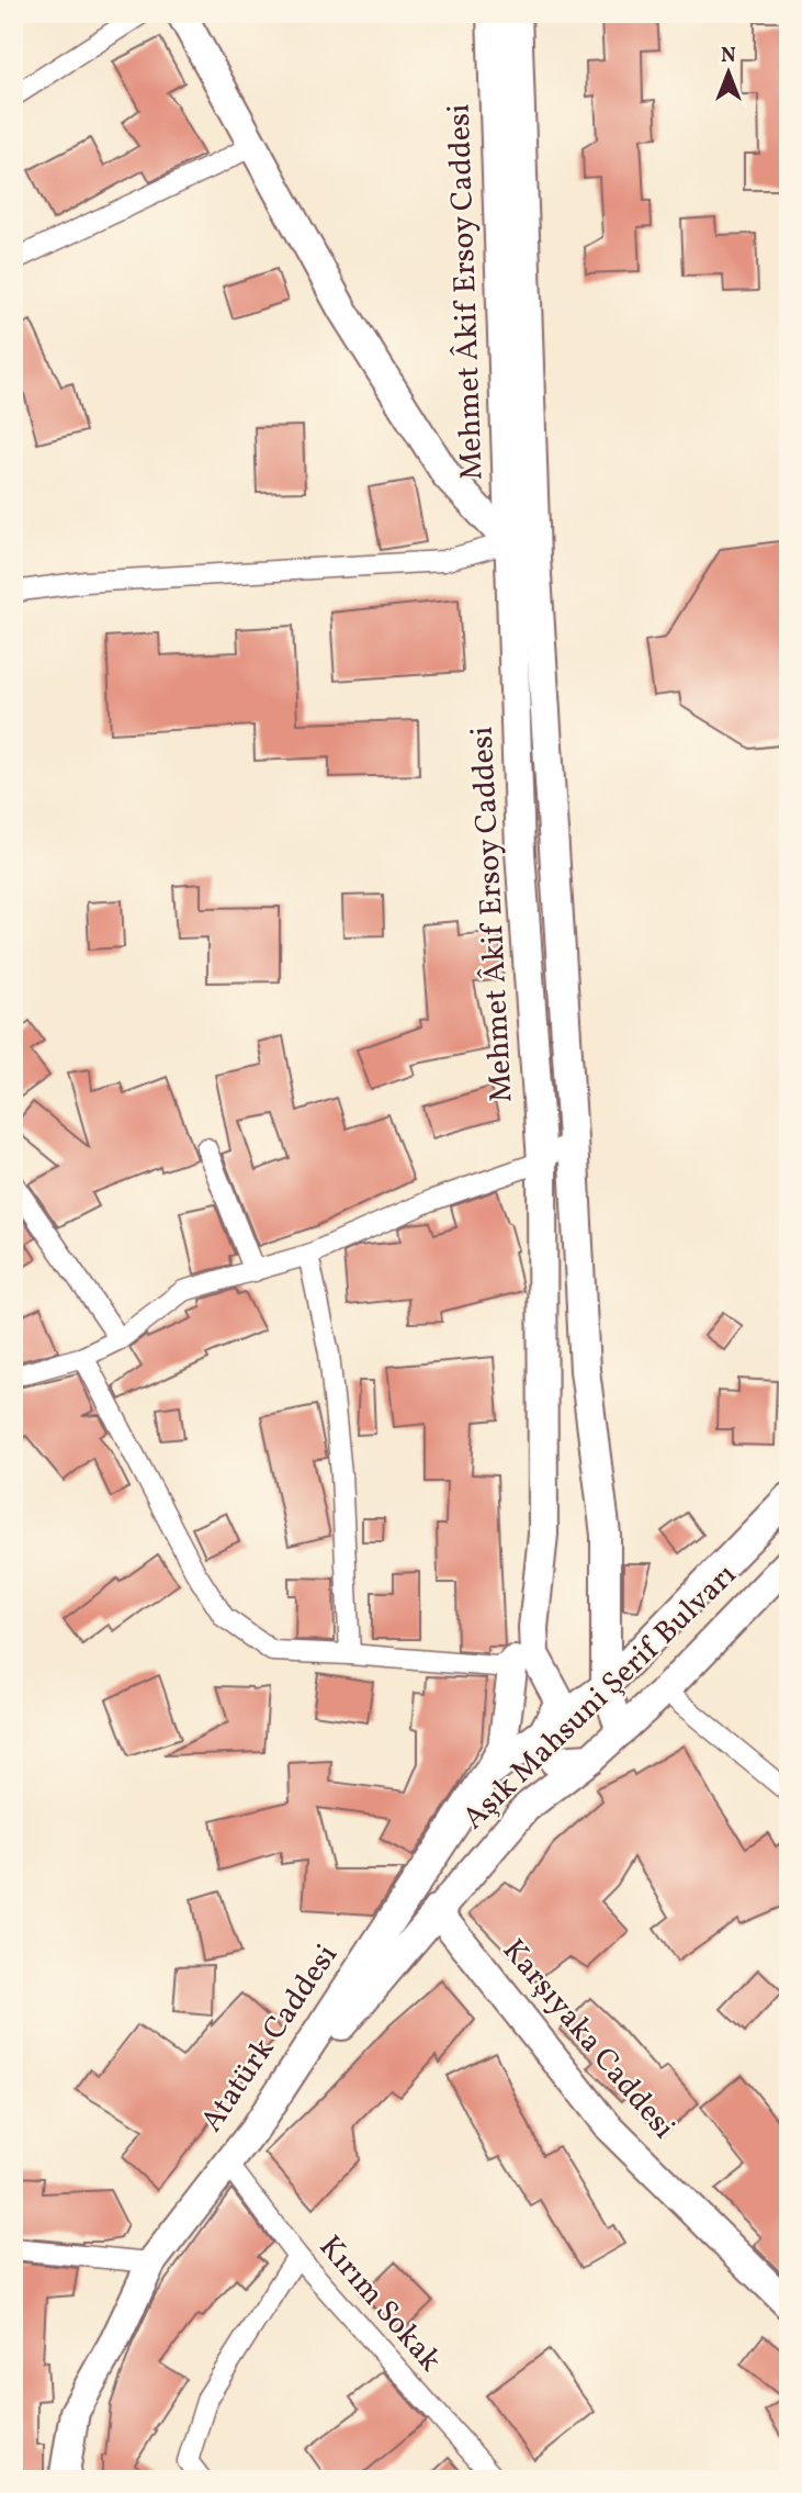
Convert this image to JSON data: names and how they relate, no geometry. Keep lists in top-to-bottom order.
{
  "streets": {
    "main road": [
      "Mehmet Âkif Ersoy Caddesi",
      "Aşık Mahsuni Şerif Bulvarı",
      "Atatürk Caddesi",
      "Karşıyaka Caddesi"
    ],
    "street": ["Kırım Sokak"]
  },
  "crossings": [
    ["Mehmet Âkif Ersoy Caddesi", "Aşık Mahsuni Şerif Bulvarı"],
    ["Mehmet Âkif Ersoy Caddesi", "Atatürk Caddesi"],
    ["Aşık Mahsuni Şerif Bulvarı", "Atatürk Caddesi"],
    ["Aşık Mahsuni Şerif Bulvarı", "Karşıyaka Caddesi"],
    ["Atatürk Caddesi", "Kırım Sokak"]
  ],
  "north": "top"
}
